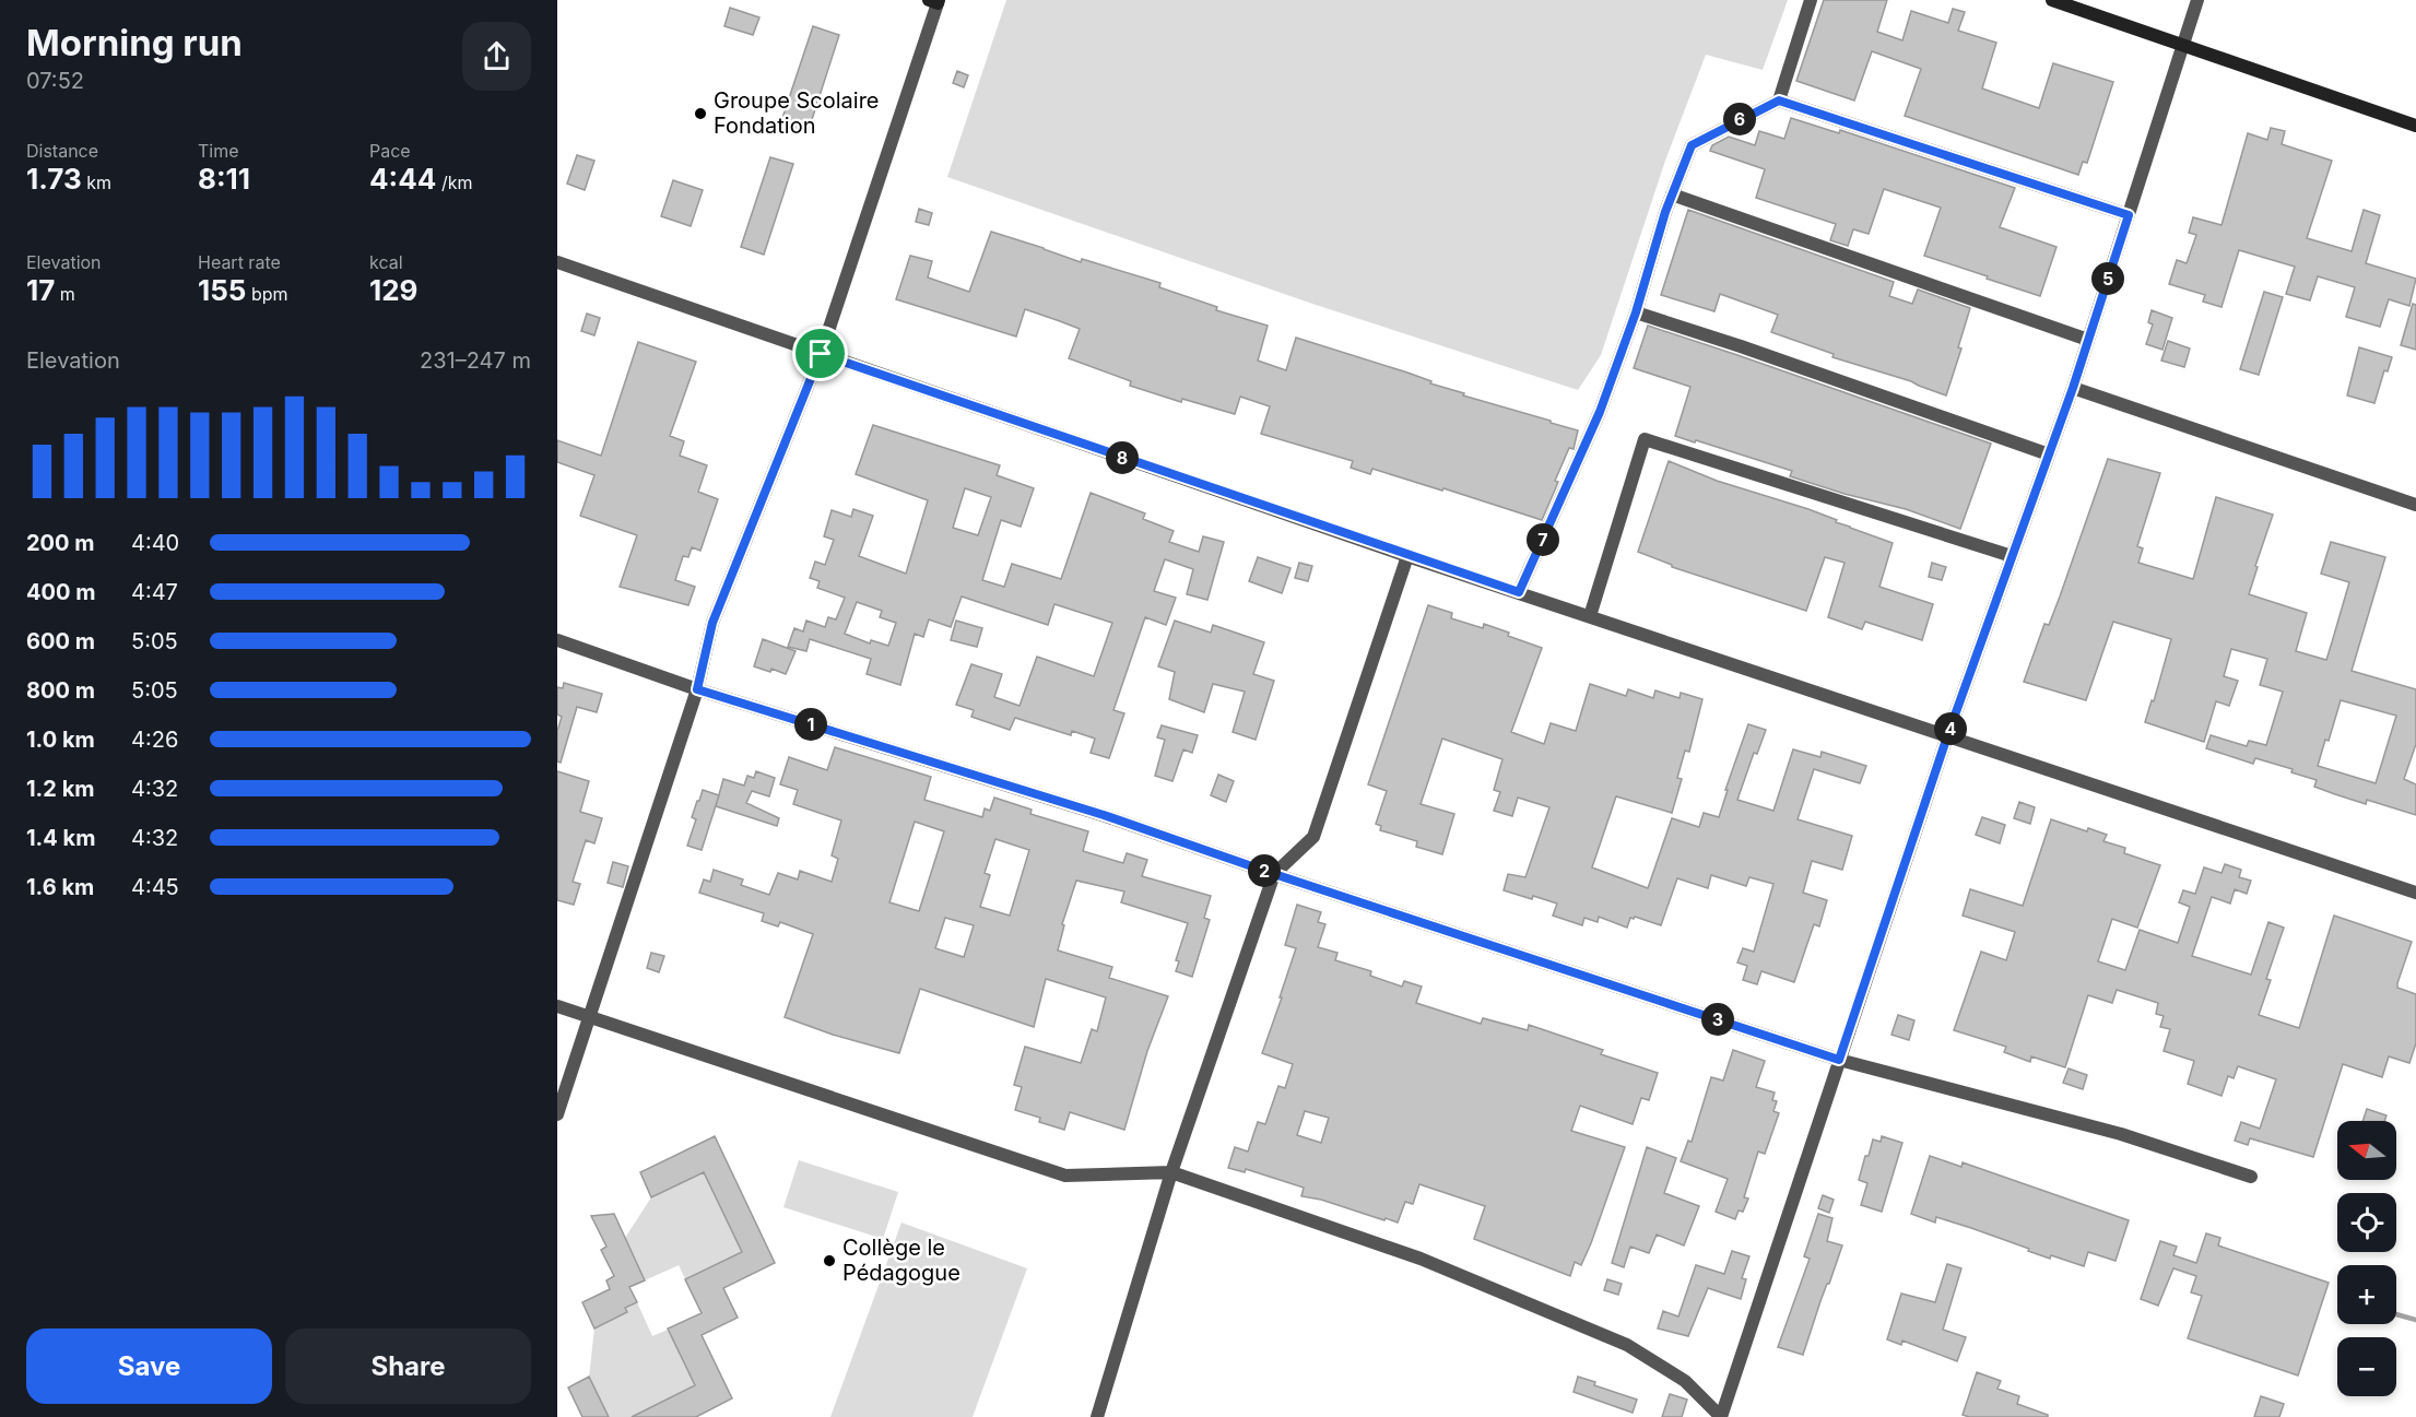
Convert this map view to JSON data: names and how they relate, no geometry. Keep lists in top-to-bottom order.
{
  "places": ["Groupe Scolaire Fondation", "Collège le Pédagogue"],
  "north": "left",
  "page": {
    "heading": ["Morning run", "07:52"],
    "pins": [
      "6",
      "5",
      "8",
      "7",
      "1",
      "4",
      "2",
      "3"
    ],
    "stats": [
      ["Distance", "1.73 km"],
      ["Time", "8:11"],
      ["Pace", "4:44 /km"],
      ["Elevation", "17 m"],
      ["Heart rate", "155 bpm"],
      ["kcal", "129"]
    ],
    "chart": ["Elevation", "231–247 m"],
    "list": [
      {
        "name": "200 m",
        "note": "4:40"
      },
      {
        "name": "400 m",
        "note": "4:47"
      },
      {
        "name": "600 m",
        "note": "5:05"
      },
      {
        "name": "800 m",
        "note": "5:05"
      },
      {
        "name": "1.0 km",
        "note": "4:26"
      },
      {
        "name": "1.2 km",
        "note": "4:32"
      },
      {
        "name": "1.4 km",
        "note": "4:32"
      },
      {
        "name": "1.6 km",
        "note": "4:45"
      }
    ],
    "map_buttons": ["+", "−"],
    "buttons": ["Save", "Share"]
  }
}
